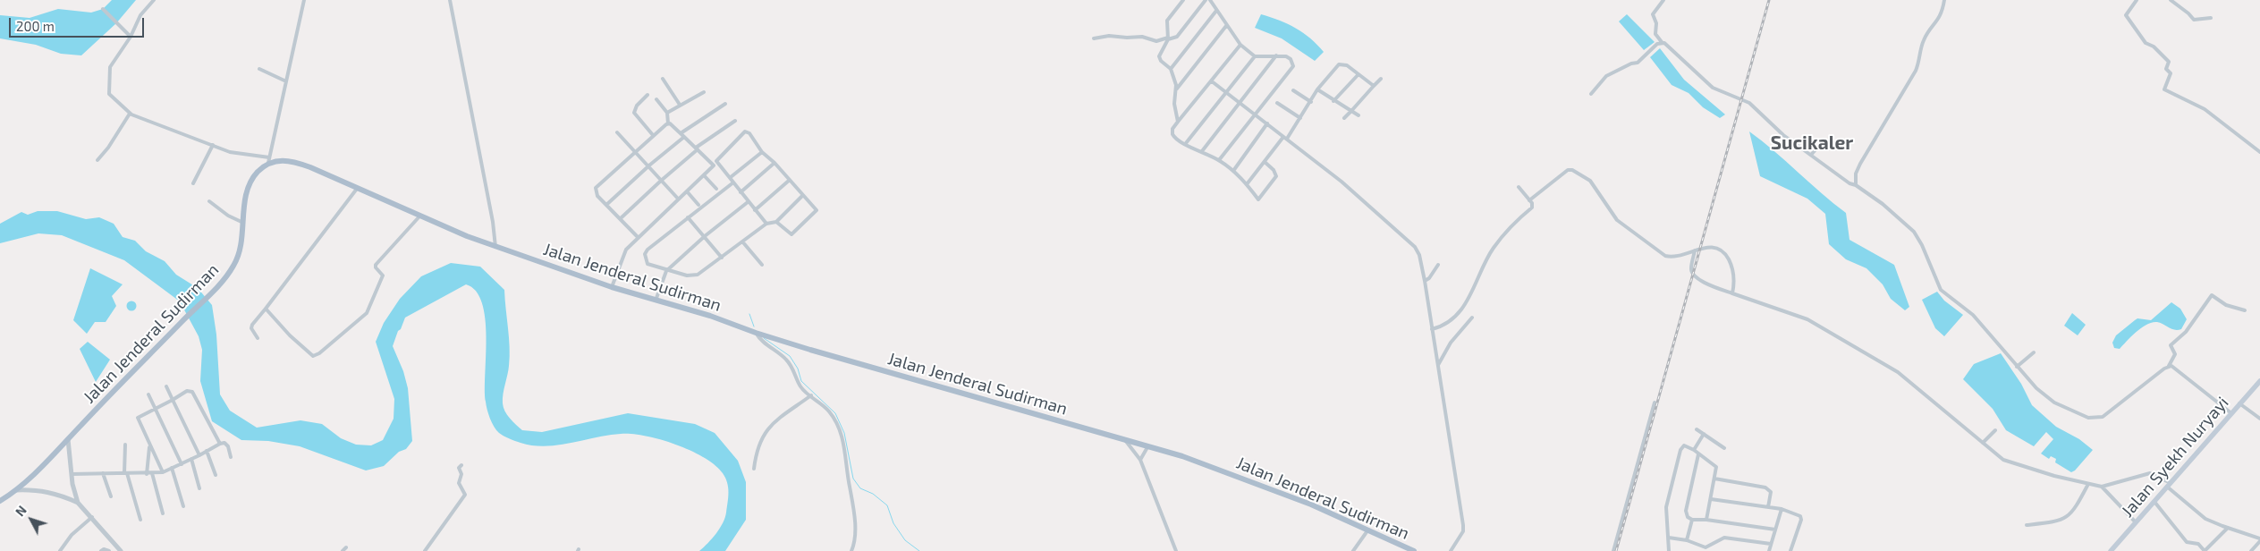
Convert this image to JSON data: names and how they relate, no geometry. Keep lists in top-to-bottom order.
{
  "streets": {
    "main road": ["Jalan Jenderal Sudirman", "Jalan Syekh Nuryayi"]
  },
  "districts": ["Sucikaler"],
  "scale_bar": "200 m",
  "north": "top left"
}
